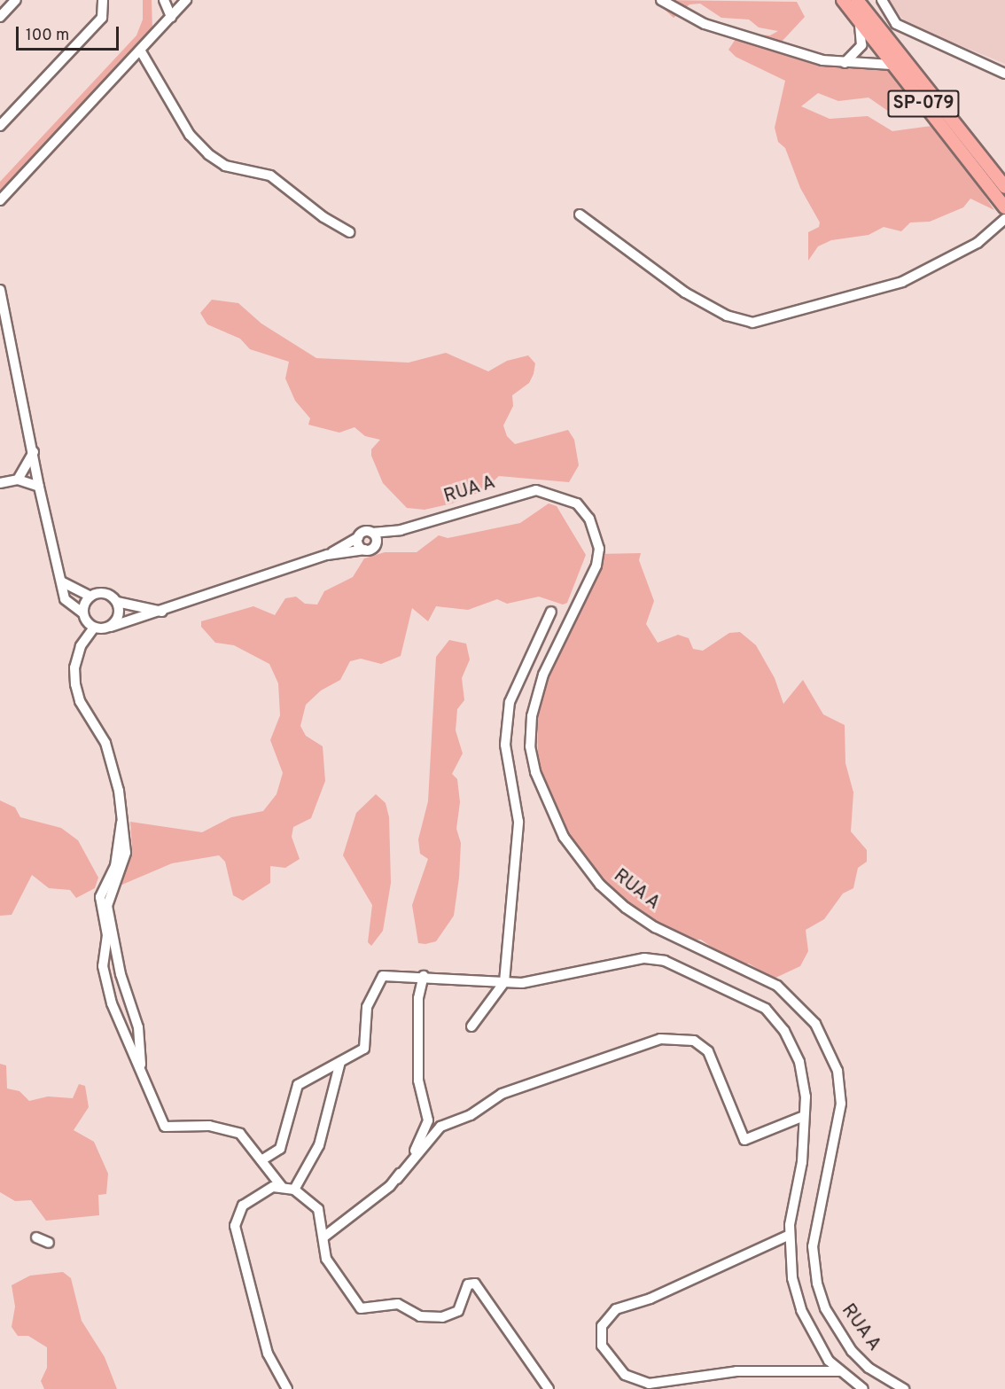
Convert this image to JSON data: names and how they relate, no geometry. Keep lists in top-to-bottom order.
{
  "streets": {
    "main road": ["SP-079"],
    "street": ["RUA A"]
  },
  "scale_bar": "100 m"
}
